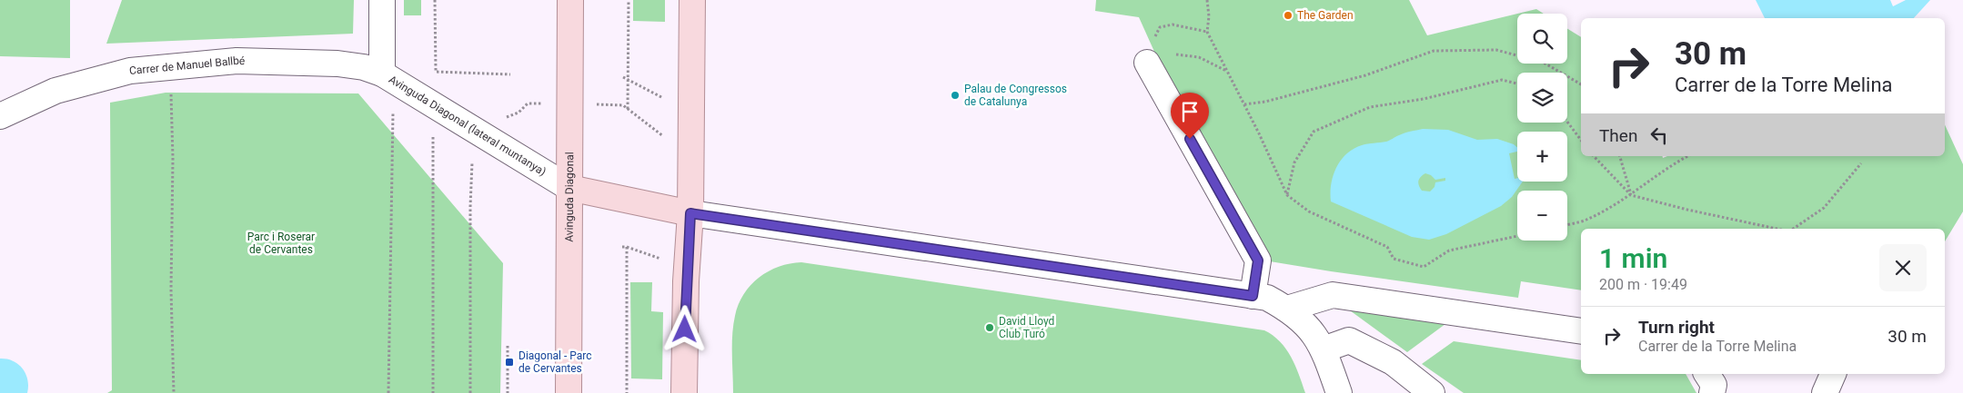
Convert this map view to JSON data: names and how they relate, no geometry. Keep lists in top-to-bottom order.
{
  "streets": {
    "main road": ["Avinguda Diagonal"],
    "street": ["Carrer de Manuel Ballbé", "Avinguda Diagonal (lateral muntanya)"]
  },
  "crossings": [
    ["Carrer de Manuel Ballbé", "Avinguda Diagonal (lateral muntanya)"],
    ["Avinguda Diagonal (lateral muntanya)", "Avinguda Diagonal"]
  ],
  "parks": ["Parc i Roserar de Cervantes"],
  "places": {
    "other": ["The Garden", "Palau de Congressos de Catalunya", "David Lloyd Club Turó"],
    "transit": ["Diagonal - Parc de Cervantes"]
  },
  "page": {
    "map_buttons": ["+", "−"],
    "turn": ["30 m", "Carrer de la Torre Melina"],
    "then": "Then",
    "heading": ["1 min", "200 m · 19:49"],
    "list": [
      {
        "name": "Turn right",
        "note": "Carrer de la Torre Melina",
        "value": "30 m"
      }
    ]
  }
}
